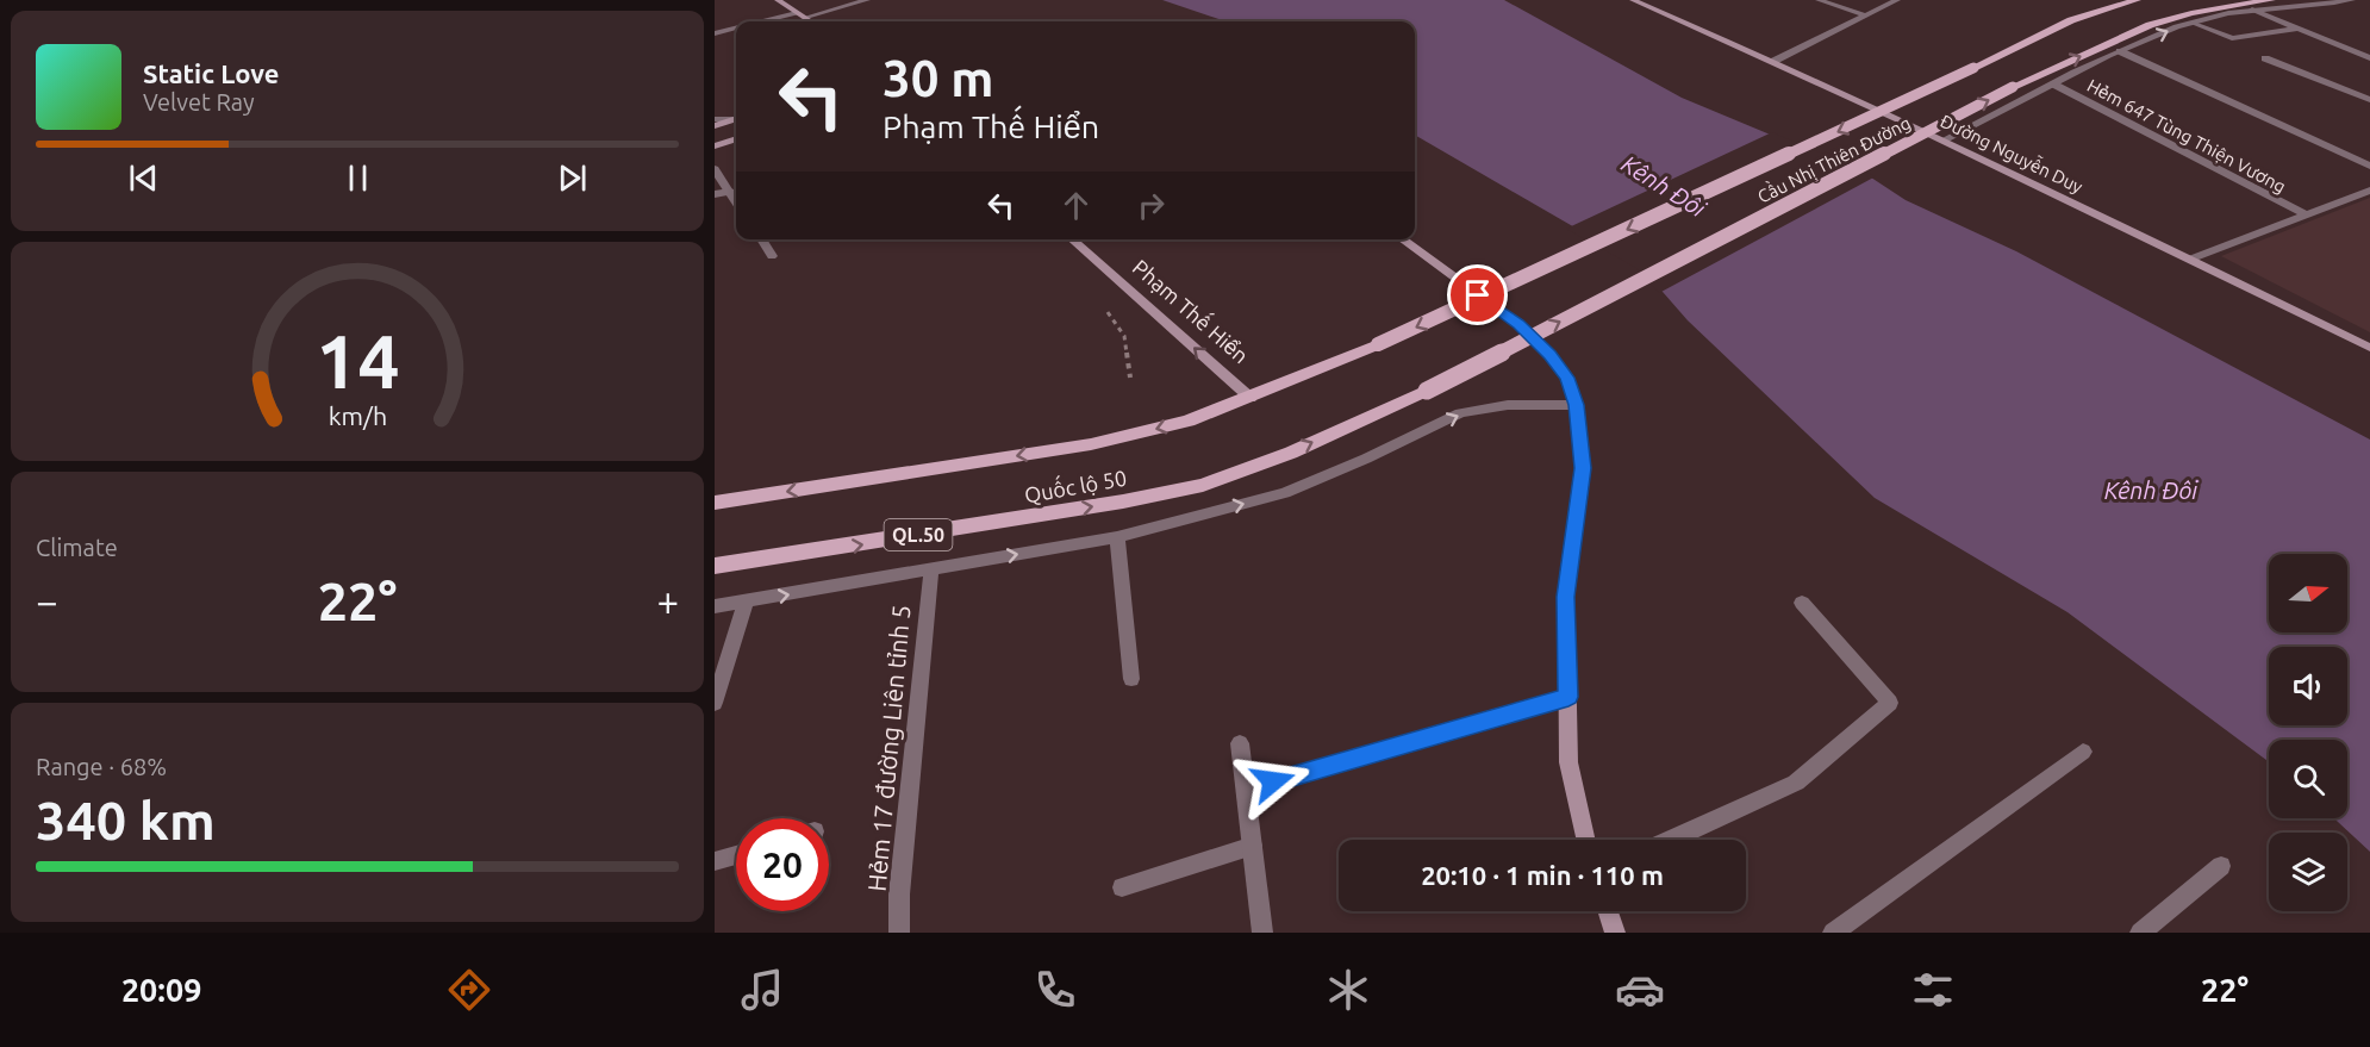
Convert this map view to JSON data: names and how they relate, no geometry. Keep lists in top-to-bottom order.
{
  "streets": {
    "main road": [
      "Đường Nguyễn Duy",
      "Cầu Nhị Thiên Đường",
      "Phạm Thế Hiển",
      "Quốc lộ 50",
      "QL.50"
    ],
    "street": ["Hẻm 647 Tùng Thiện Vương", "Hẻm 17 đường Liên tỉnh 5"]
  },
  "crossings": [
    ["Cầu Nhị Thiên Đường", "Quốc lộ 50"],
    ["Phạm Thế Hiển", "Quốc lộ 50"]
  ],
  "one_way": ["Phạm Thế Hiển"],
  "water": ["Kênh Đôi"],
  "north": "right",
  "page": {
    "turn": ["30 m", "Phạm Thế Hiển"],
    "song": ["Static Love", "Velvet Ray"],
    "tile": [
      "Climate",
      ["Range · 68%", "340 km"]
    ],
    "heat": ["−", "22°", "+"],
    "limit": "20",
    "trip": "20:10 · 1 min · 110 m",
    "tabs": ["20:09", "22°"],
    "gauge": ["14", "km/h"]
  }
}
